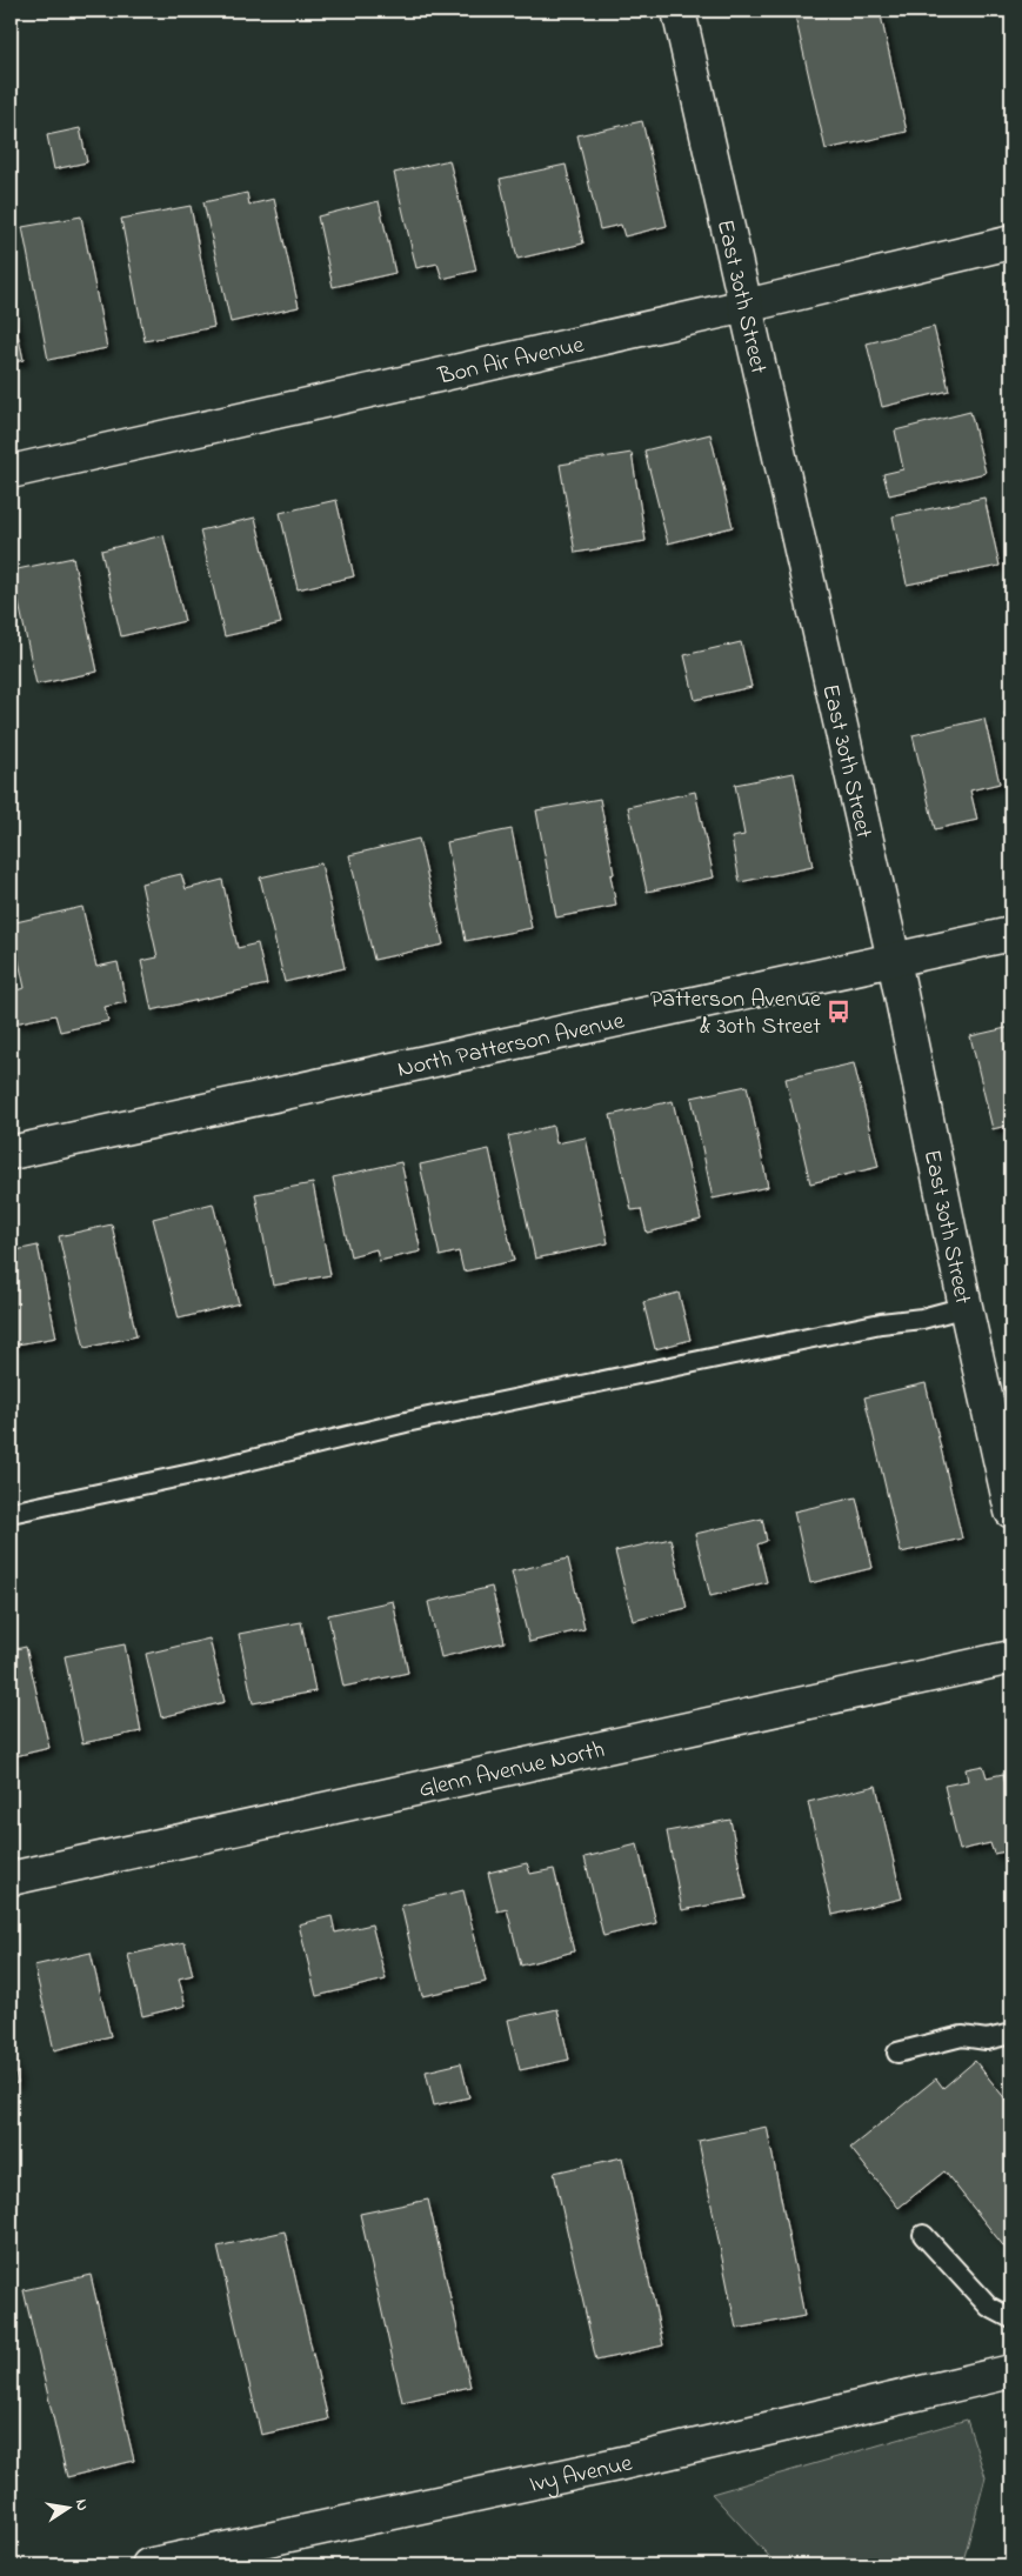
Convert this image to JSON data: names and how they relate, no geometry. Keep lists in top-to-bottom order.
{
  "streets": {
    "street": [
      "East 30th Street",
      "Bon Air Avenue",
      "North Patterson Avenue",
      "Glenn Avenue North",
      "Ivy Avenue"
    ]
  },
  "crossings": [
    ["East 30th Street", "Bon Air Avenue"],
    ["East 30th Street", "North Patterson Avenue"]
  ],
  "places": {
    "bus stop": ["Patterson Avenue & 30th Street"]
  },
  "north": "right"
}
